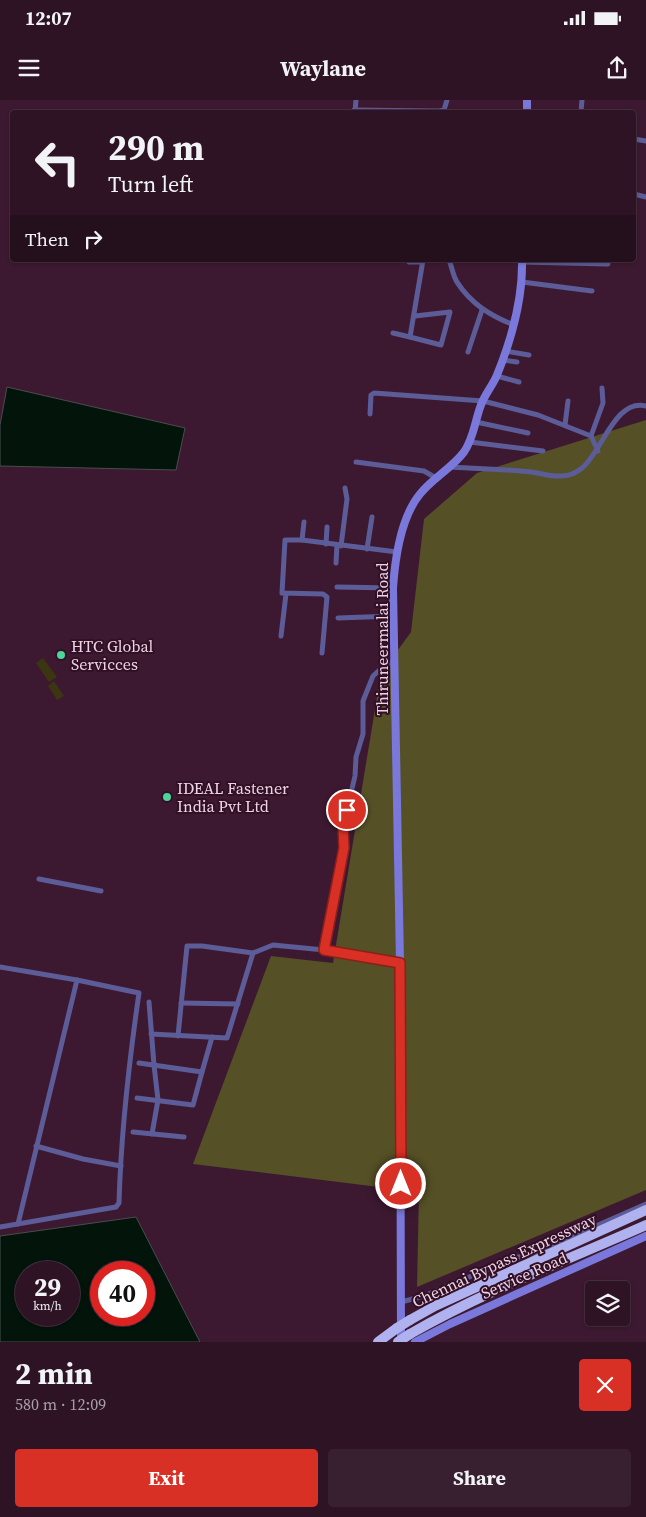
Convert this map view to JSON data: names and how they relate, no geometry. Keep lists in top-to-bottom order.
{
  "streets": {
    "highway": ["Chennai Bypass Expressway"],
    "street": ["Thiruneermalai Road", "Service Road"]
  },
  "crossings": [
    ["Thiruneermalai Road", "Chennai Bypass Expressway"],
    ["Chennai Bypass Expressway", "Service Road"]
  ],
  "places": ["HTC Global Servicces", "IDEAL Fastener India Pvt Ltd"],
  "page": {
    "status": "12:07",
    "header": "Waylane",
    "turn": ["290 m", "Turn left"],
    "then": "Then",
    "speed": "29 km/h",
    "limit": "40",
    "heading": ["2 min", "580 m · 12:09"],
    "buttons": ["Exit", "Share"]
  }
}
